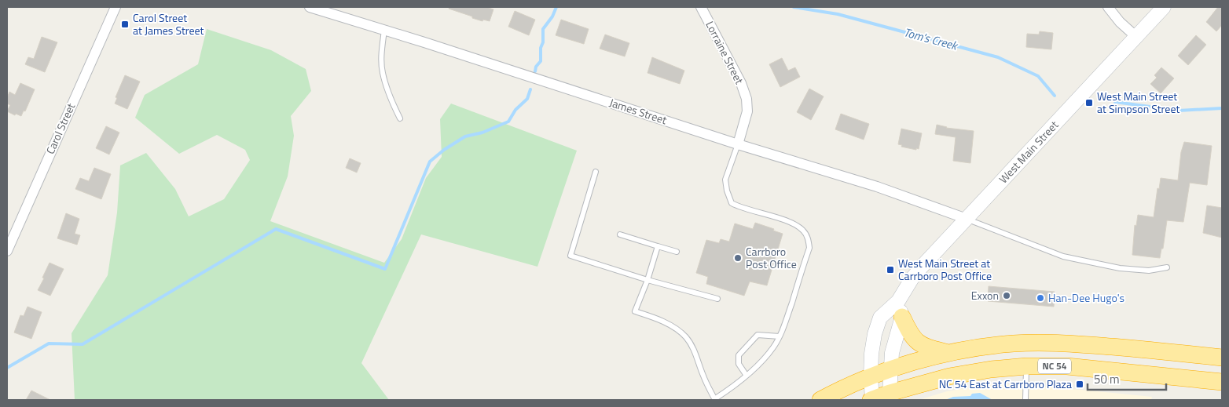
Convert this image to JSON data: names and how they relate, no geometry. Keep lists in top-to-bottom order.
{
  "streets": {
    "highway": ["NC 54"],
    "main road": ["West Main Street"],
    "street": ["Lorraine Street", "James Street", "Carol Street"]
  },
  "crossings": [
    ["Lorraine Street", "James Street"],
    ["James Street", "West Main Street"],
    ["West Main Street", "NC 54"]
  ],
  "water": ["Tom's Creek"],
  "places": {
    "transit": [
      "Carol Street at James Street",
      "West Main Street at Simpson Street",
      "West Main Street at Carrboro Post Office",
      "NC 54 East at Carrboro Plaza"
    ],
    "other": ["Carrboro Post Office", "Exxon", "Han-Dee Hugo's"]
  },
  "scale_bar": "50 m"
}
